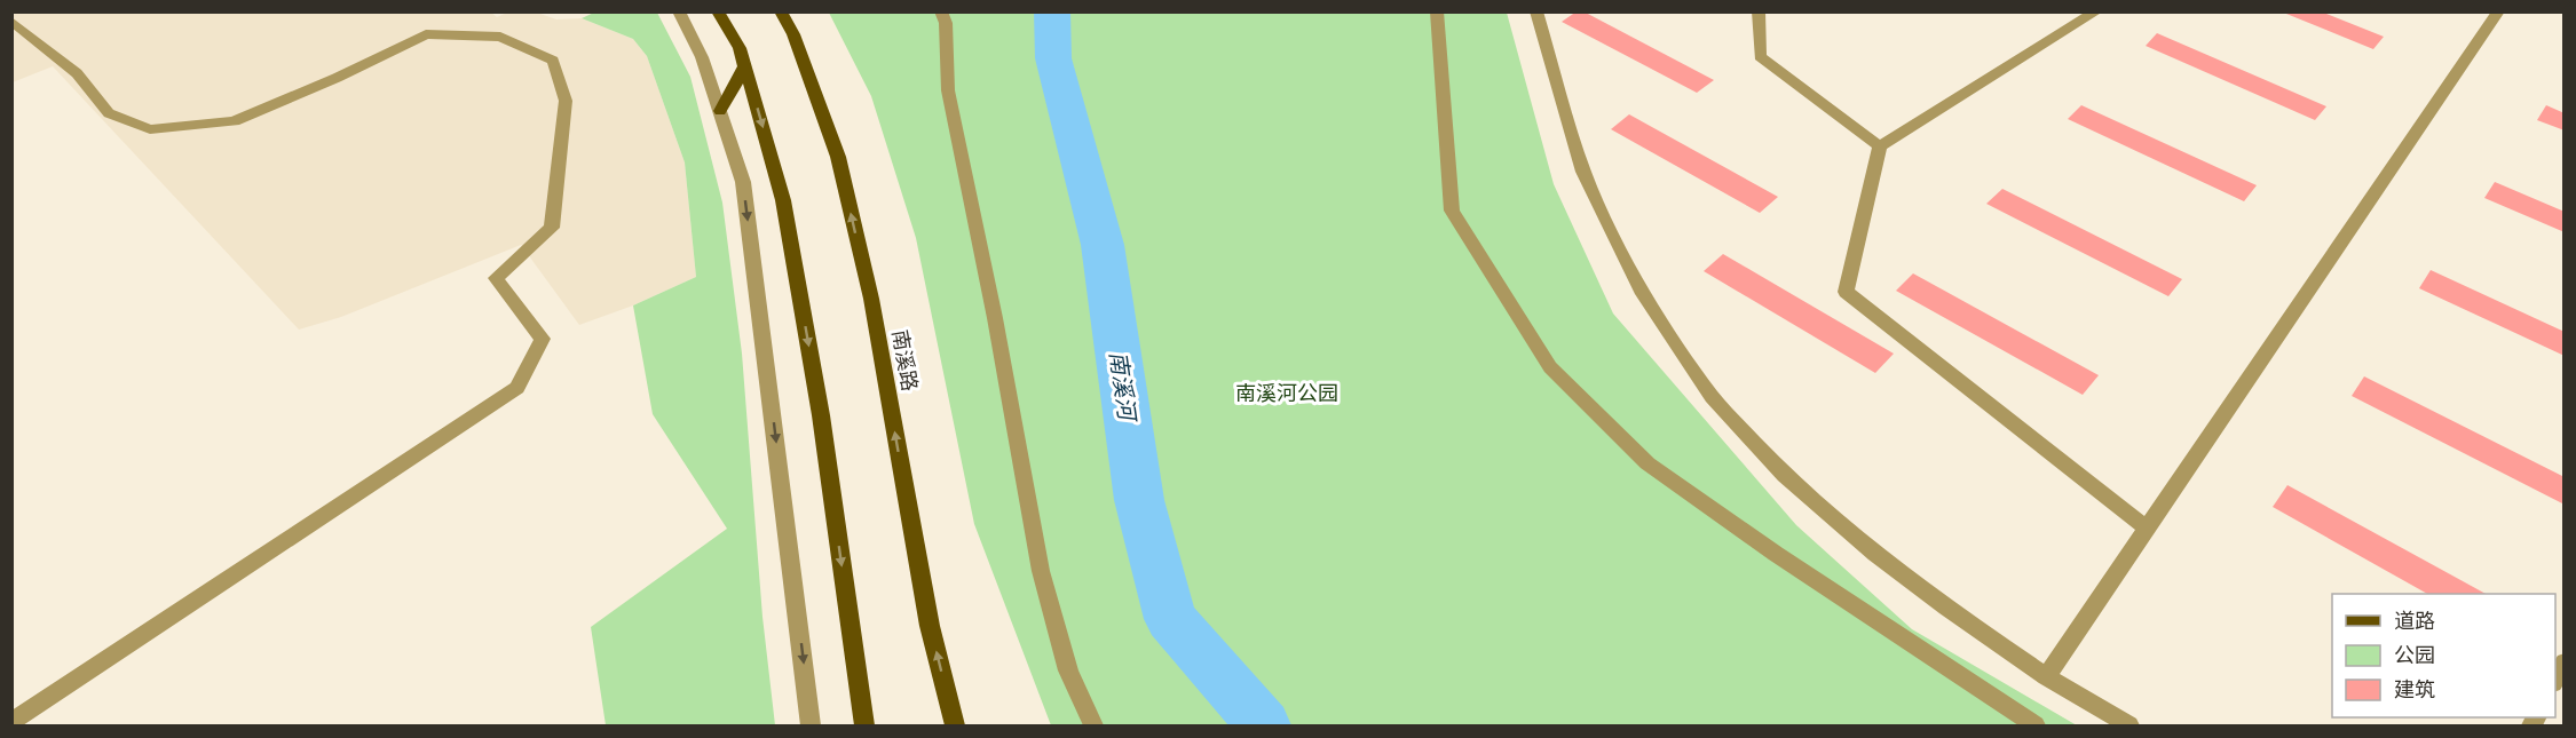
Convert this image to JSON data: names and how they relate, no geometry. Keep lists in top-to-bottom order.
{
  "streets": {
    "main road": ["南溪路"]
  },
  "water": ["南溪河"],
  "parks": ["南溪河公园"],
  "legend": ["道路", "公园", "建筑"]
}
